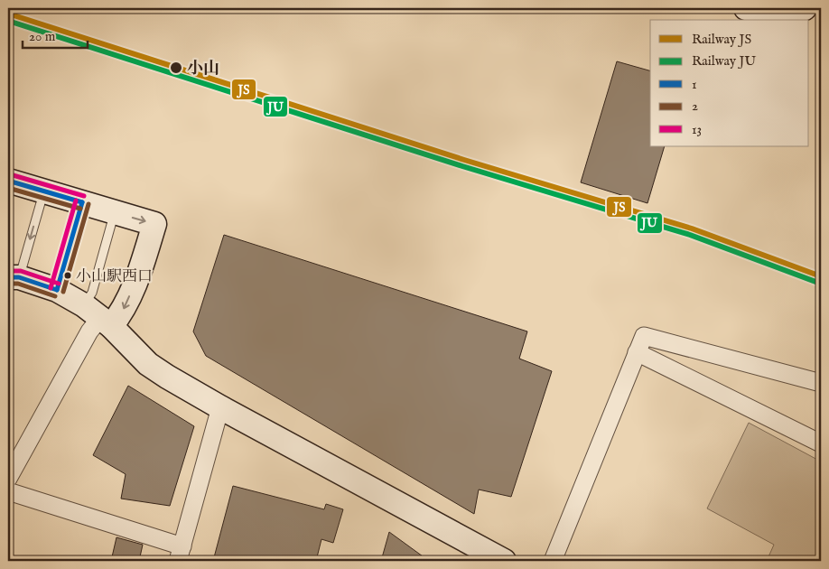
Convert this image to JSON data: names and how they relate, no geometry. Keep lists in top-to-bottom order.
{
  "places": ["小山", "小山駅西口"],
  "lines": [
    "rail line JS",
    "rail line JU",
    "transit line 13",
    "transit line 1",
    "transit line 2"
  ],
  "legend": [
    "Railway JS",
    "Railway JU",
    "1",
    "2",
    "13"
  ],
  "scale_bar": "20 m"
}
